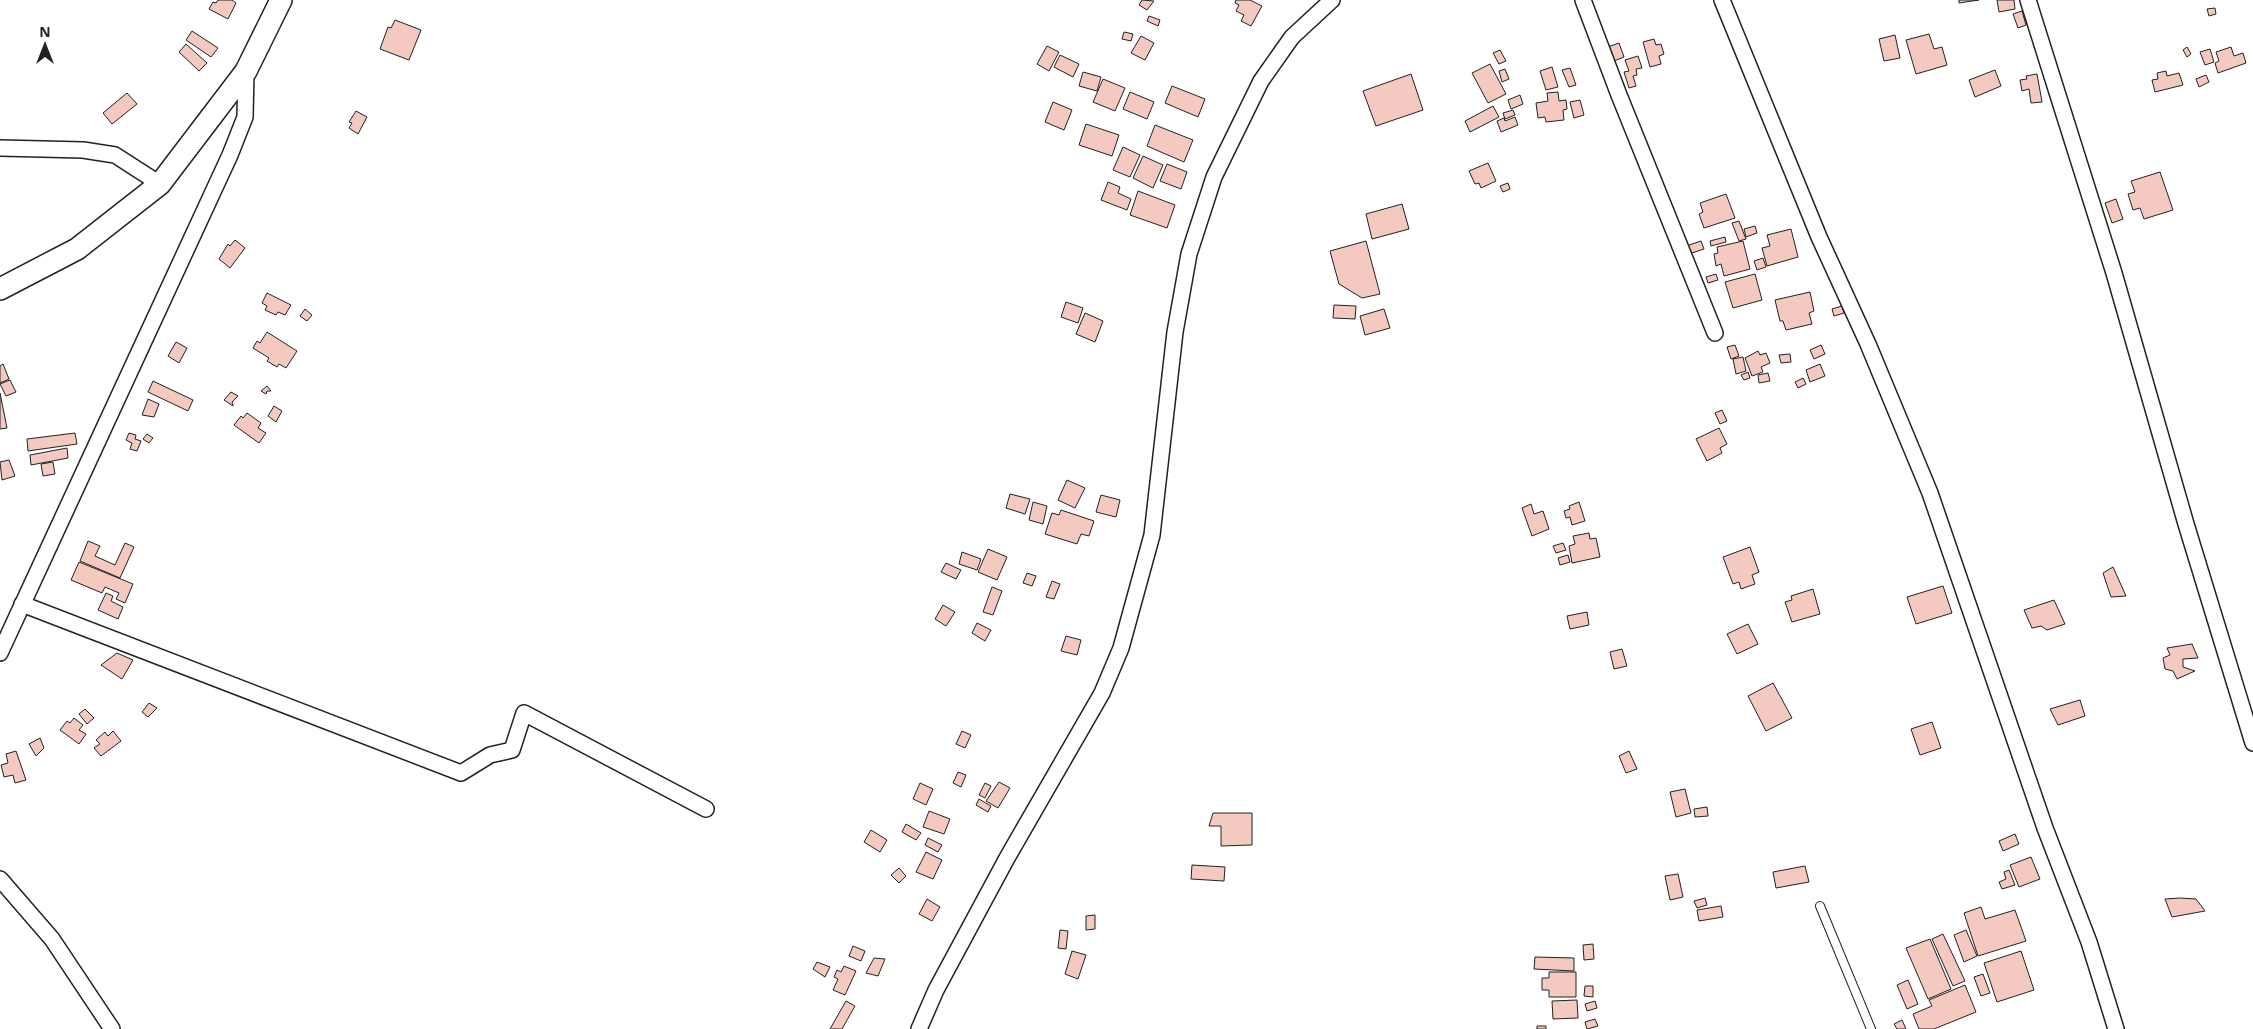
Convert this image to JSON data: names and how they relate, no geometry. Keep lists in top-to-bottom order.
{
  "north": "top"
}
